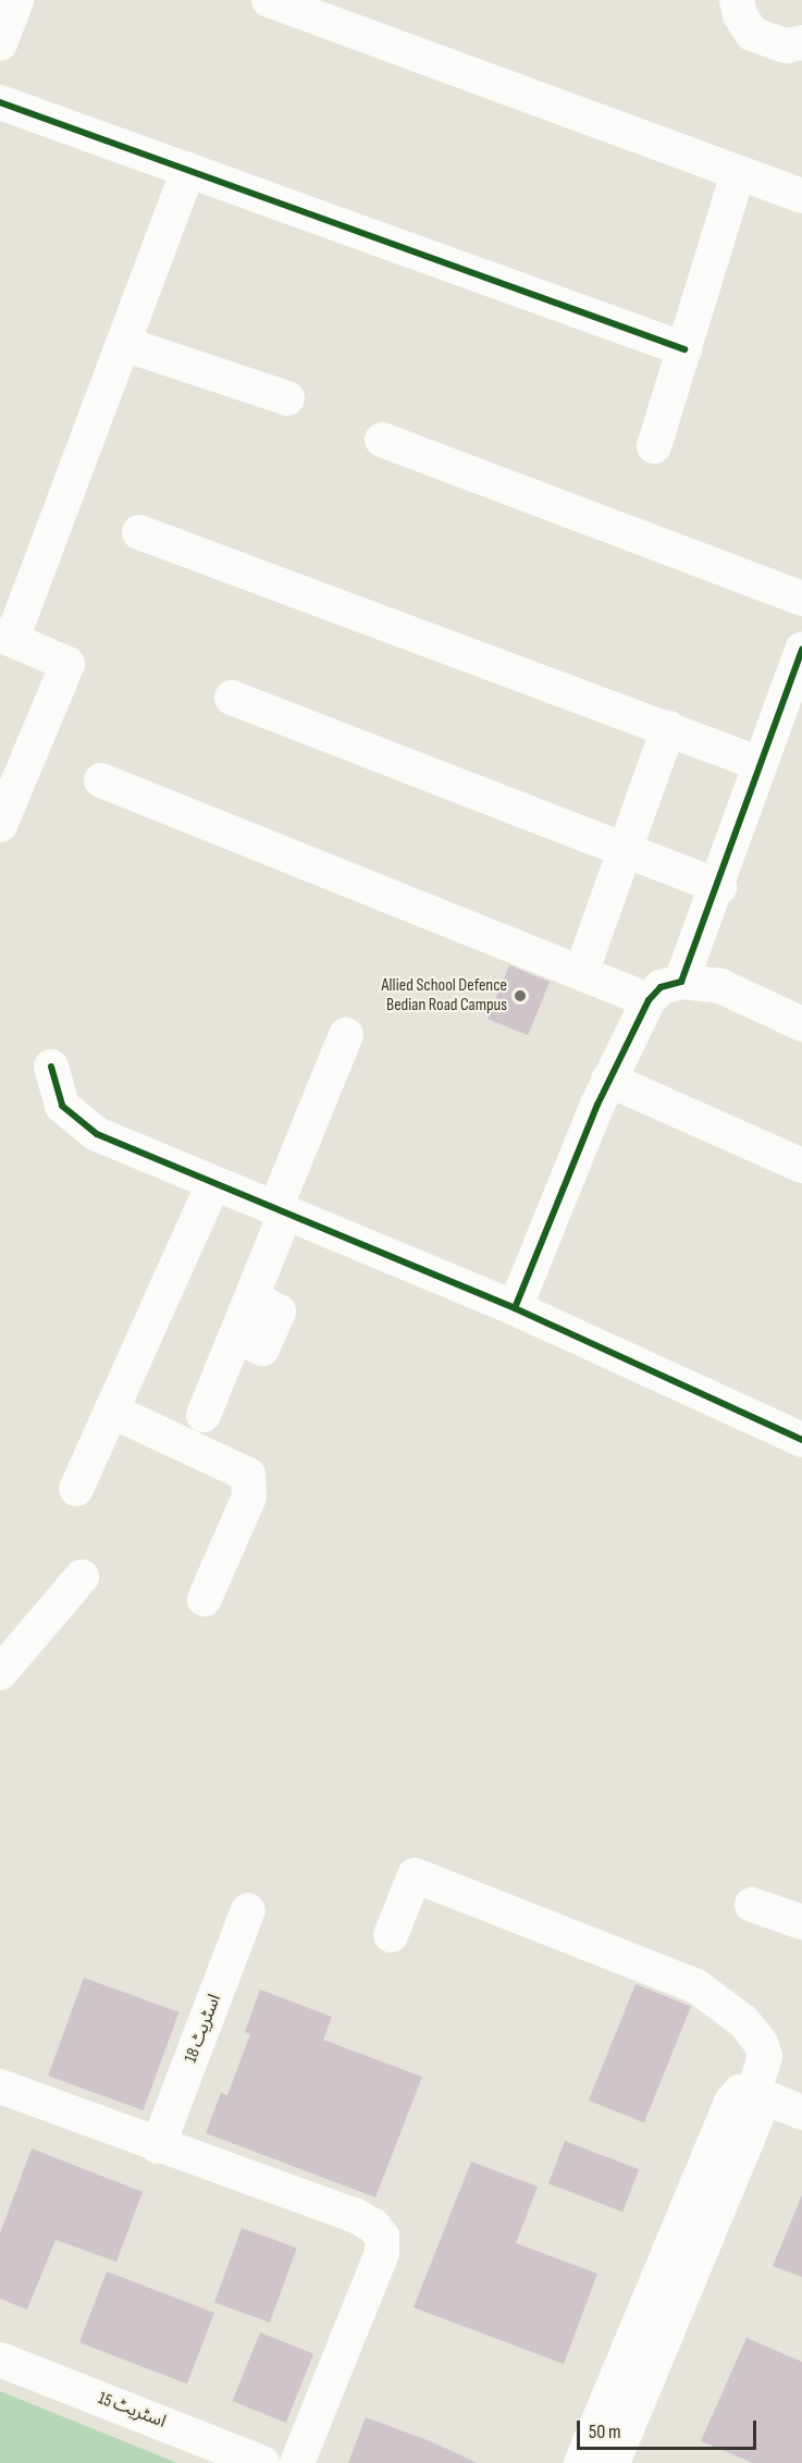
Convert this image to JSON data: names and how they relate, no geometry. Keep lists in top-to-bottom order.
{
  "streets": {
    "street": ["اسٹریٹ 18", "اسٹریٹ 15"]
  },
  "places": ["Allied School Defence Bedian Road Campus"],
  "scale_bar": "50 m"
}
